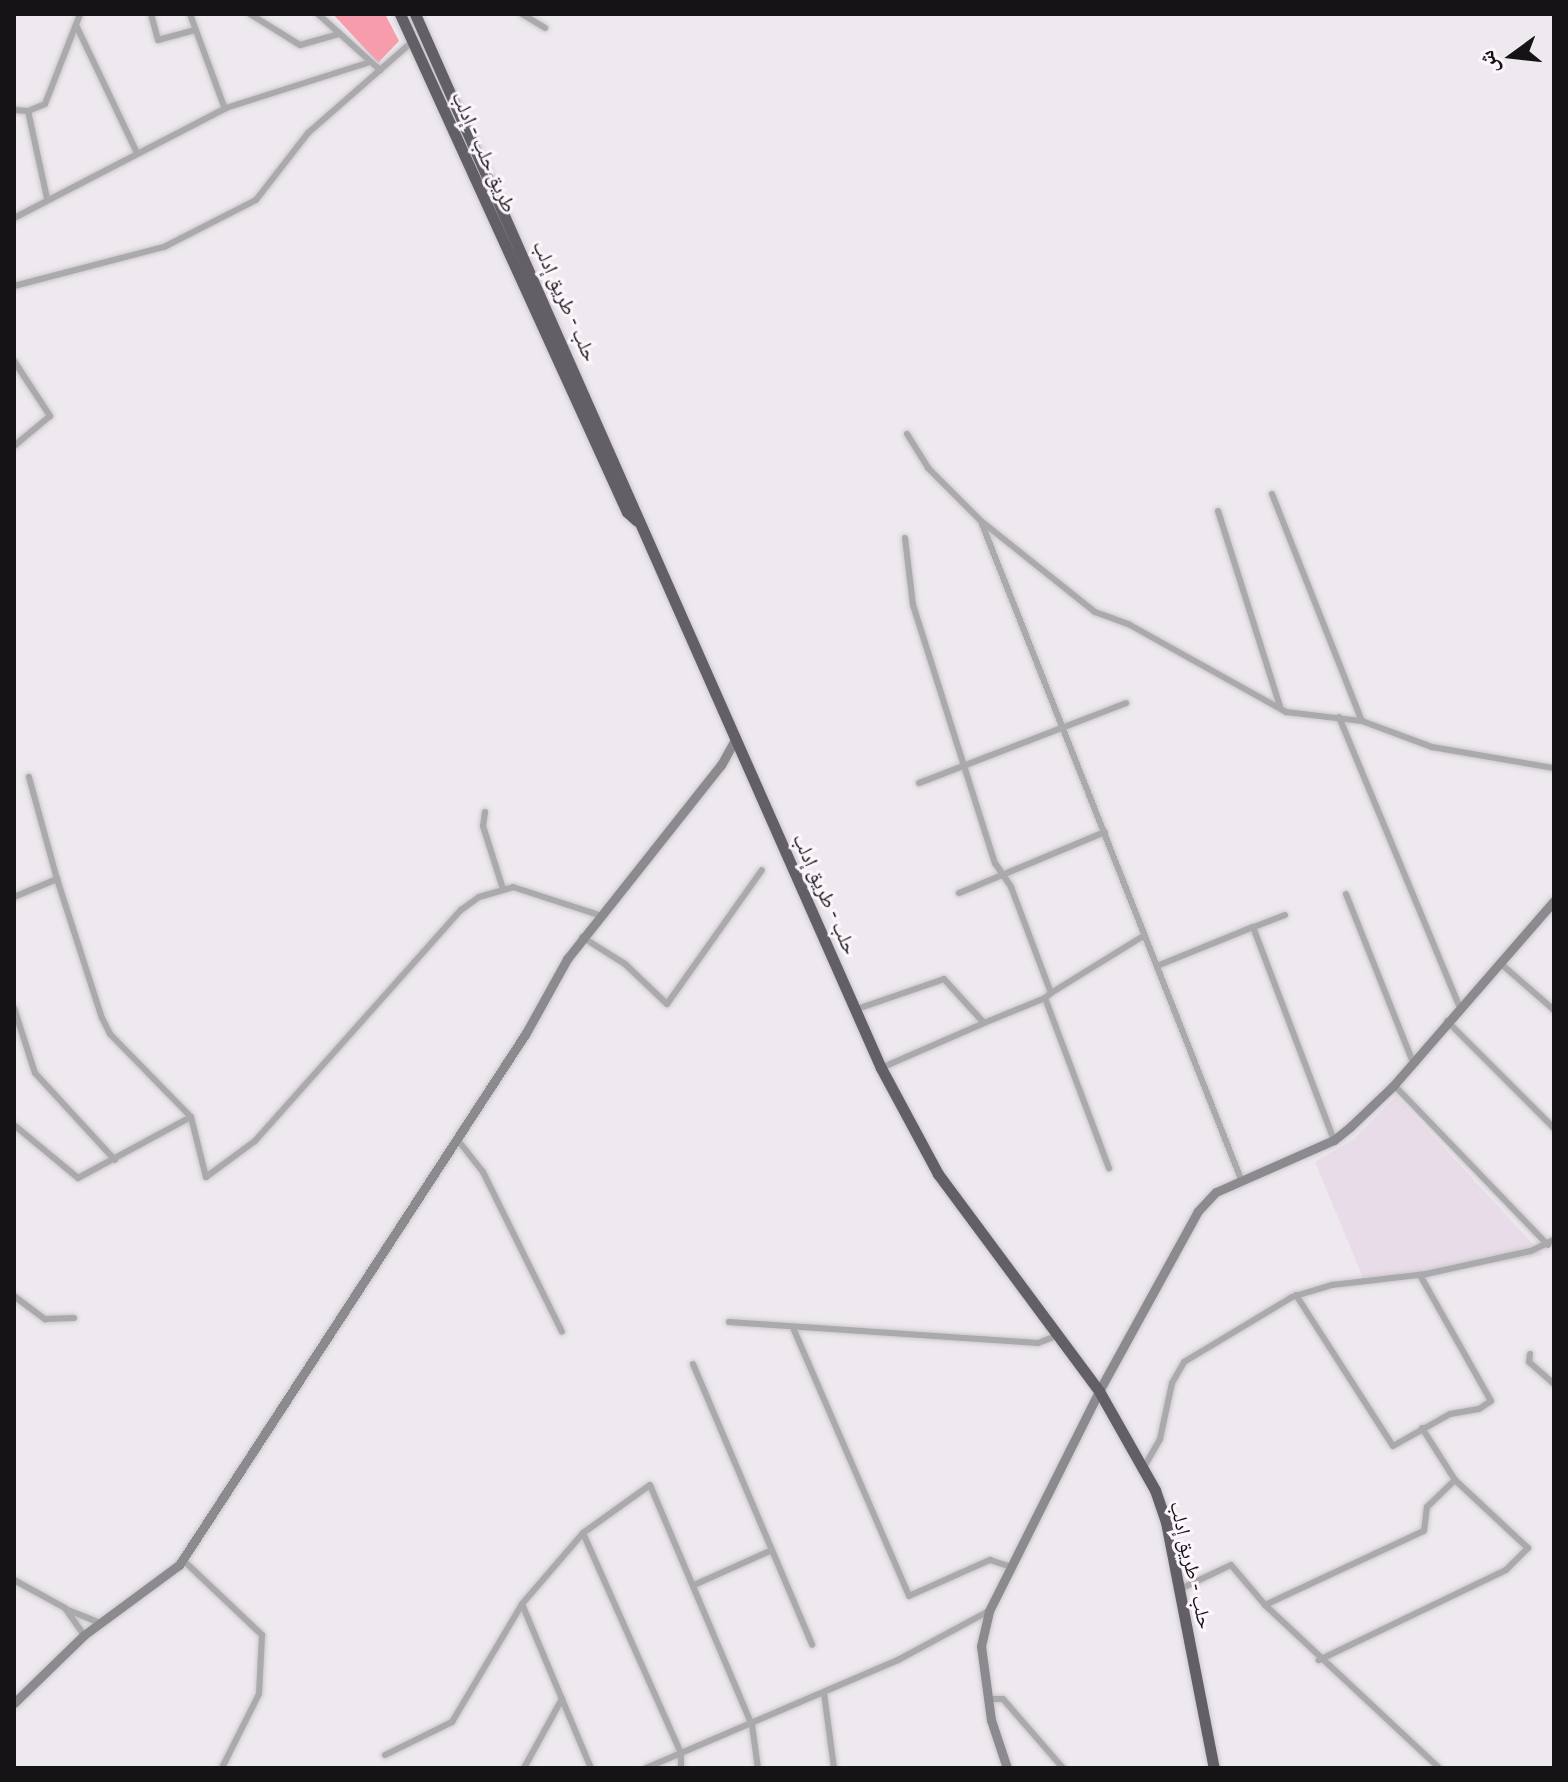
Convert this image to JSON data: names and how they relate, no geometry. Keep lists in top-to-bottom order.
{
  "streets": {
    "highway": ["طريق حلب - إدلب", "حلب - طريق إدلب"]
  },
  "crossings": [
    ["طريق حلب - إدلب", "حلب - طريق إدلب"]
  ],
  "north": "left"
}
